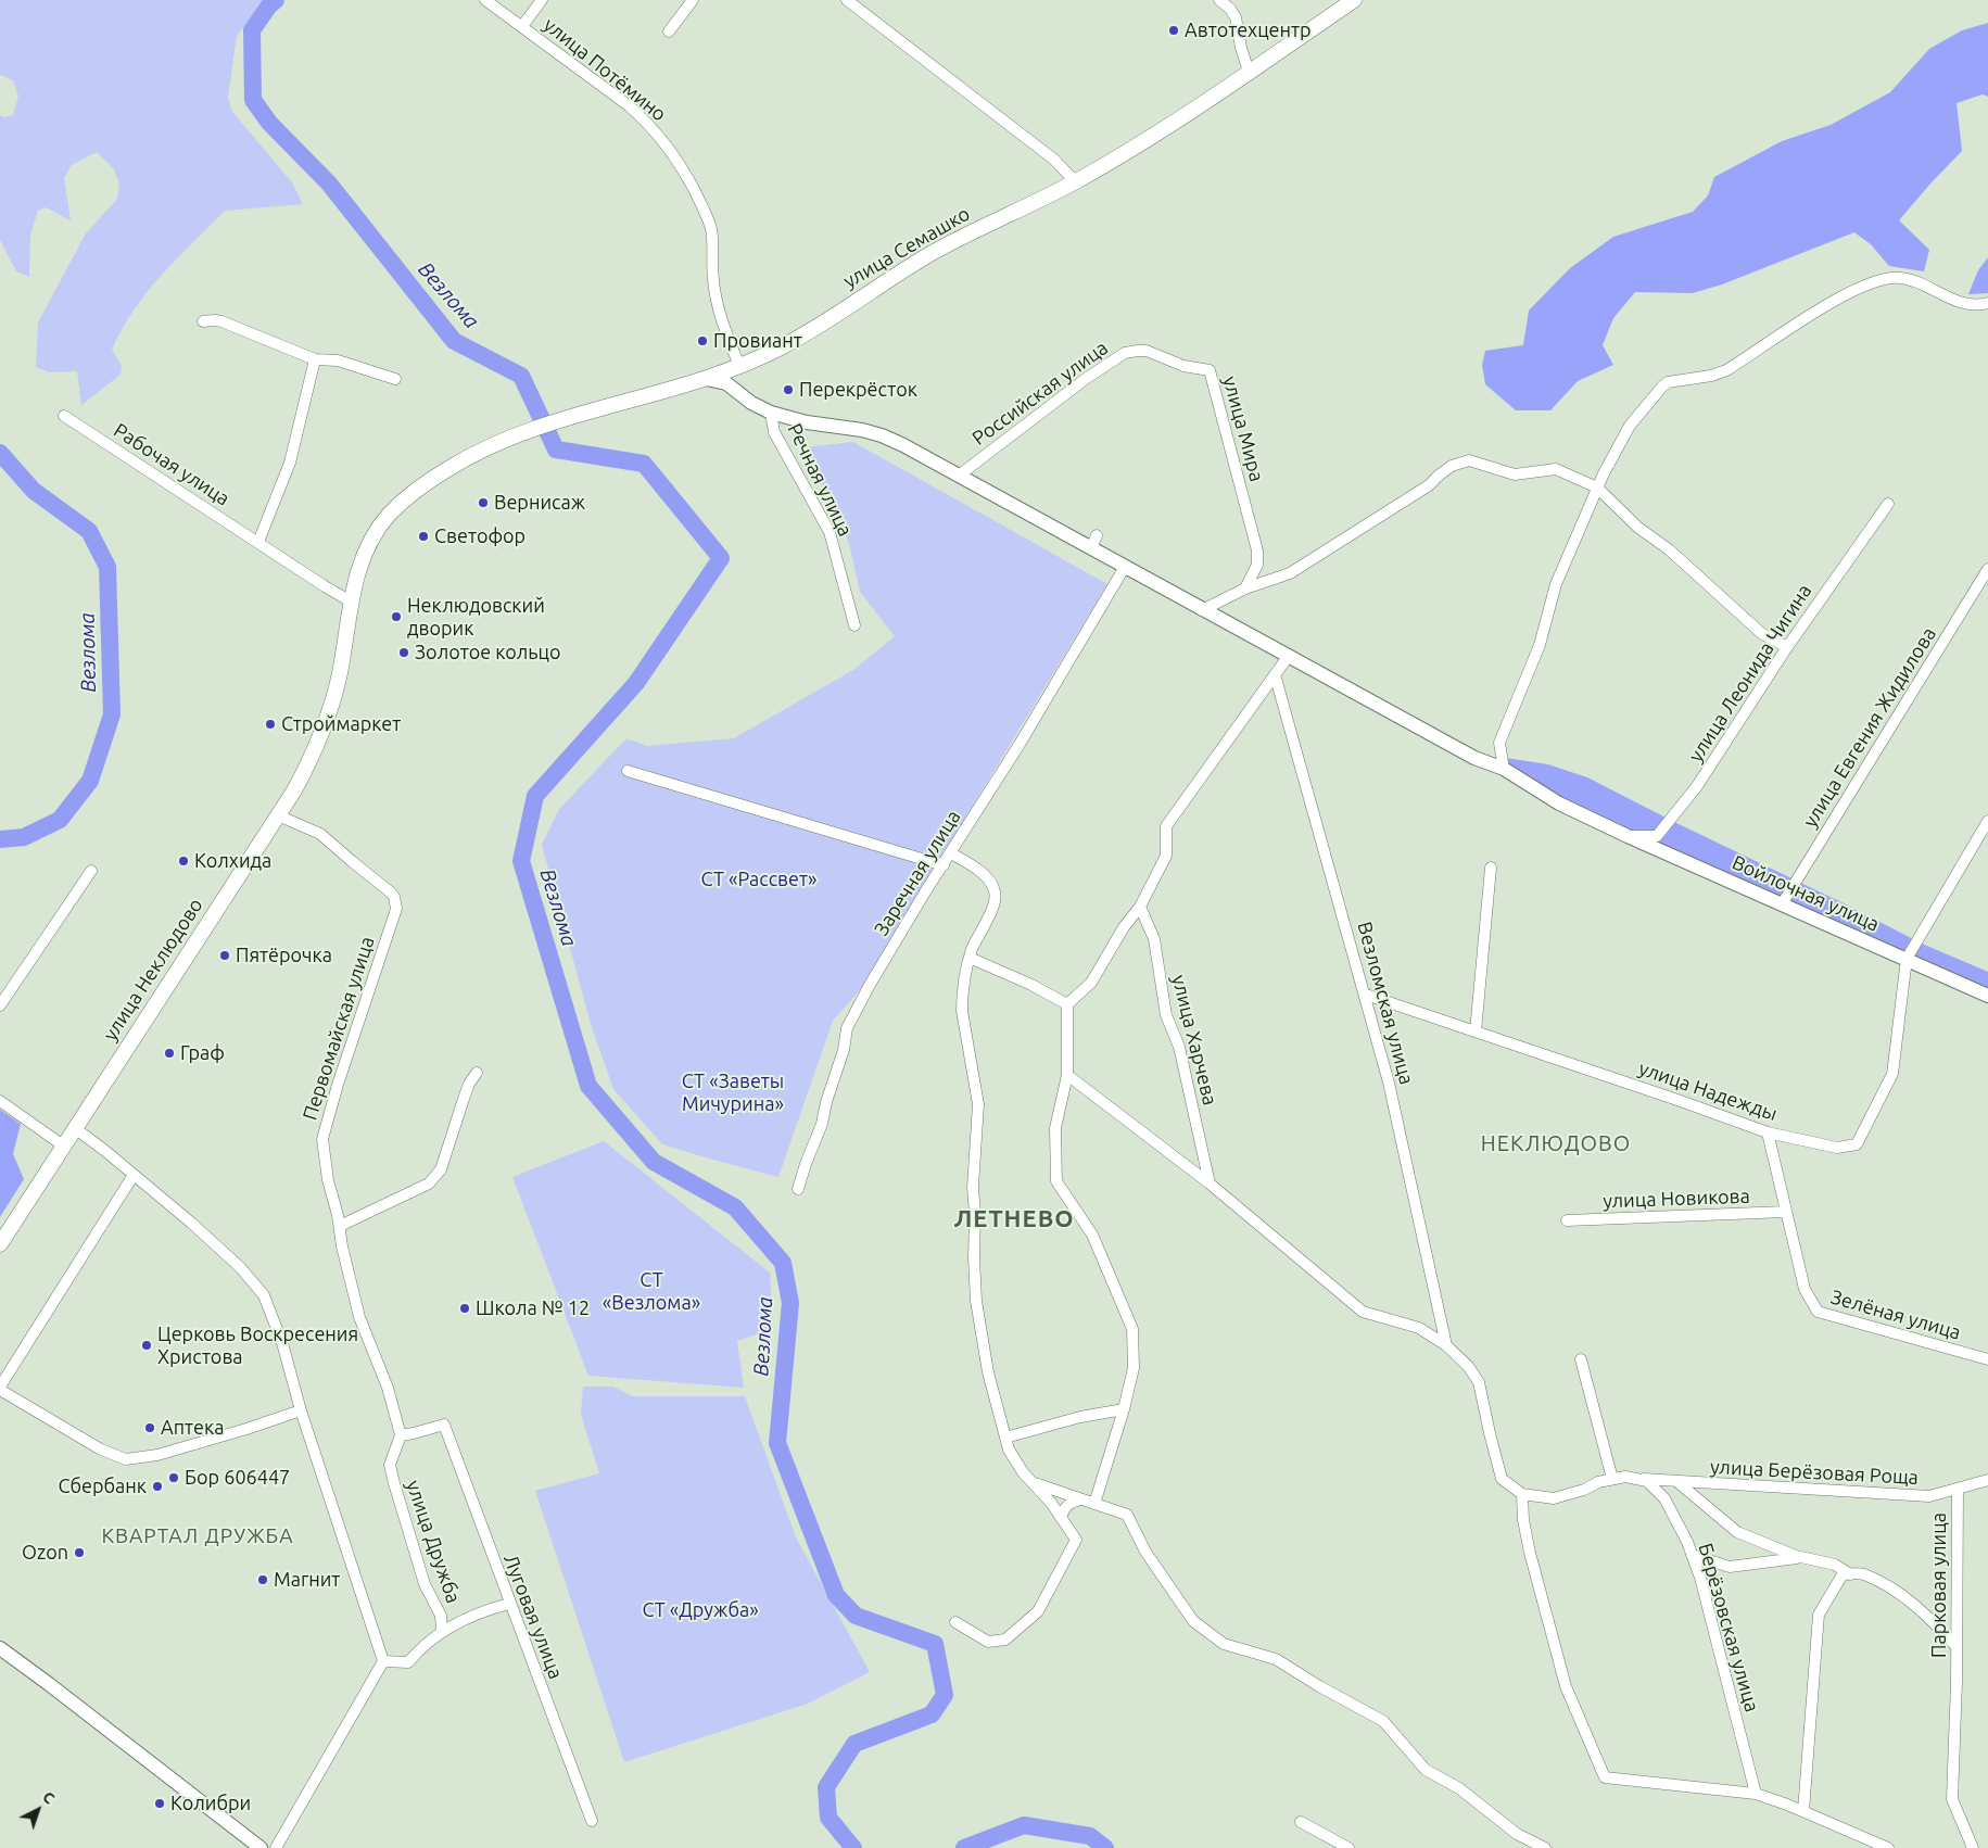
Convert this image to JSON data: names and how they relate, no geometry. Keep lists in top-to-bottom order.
{
  "streets": {
    "main road": ["улица Семашко", "улица Неклюдово"],
    "street": [
      "улица Потёмино",
      "Российская улица",
      "улица Мира",
      "Рабочая улица",
      "Речная улица",
      "улица Леонида Чигина",
      "улица Евгения Жидилова",
      "Заречная улица",
      "Войлочная улица",
      "Везломская улица",
      "Первомайская улица",
      "улица Харчева",
      "улица Надежды",
      "улица Новикова",
      "Зелёная улица",
      "улица Берёзовая Роща",
      "улица Дружба",
      "Парковая улица",
      "Луговая улица",
      "Берёзовская улица"
    ]
  },
  "crossings": [
    ["улица Потёмино", "улица Семашко"],
    ["улица Семашко", "Войлочная улица"],
    ["улица Семашко", "улица Неклюдово"],
    ["Российская улица", "улица Мира"],
    ["Российская улица", "Войлочная улица"],
    ["Рабочая улица", "улица Неклюдово"],
    ["Речная улица", "Войлочная улица"],
    ["улица Леонида Чигина", "Войлочная улица"],
    ["улица Евгения Жидилова", "Войлочная улица"],
    ["Заречная улица", "Войлочная улица"],
    ["Войлочная улица", "улица Надежды"],
    ["улица Неклюдово", "Первомайская улица"],
    ["Везломская улица", "улица Надежды"],
    ["Первомайская улица", "улица Дружба"],
    ["Первомайская улица", "Луговая улица"],
    ["улица Надежды", "Зелёная улица"],
    ["улица Новикова", "Зелёная улица"],
    ["улица Берёзовая Роща", "Парковая улица"],
    ["улица Берёзовая Роща", "Берёзовская улица"],
    ["улица Дружба", "Луговая улица"]
  ],
  "districts": ["НЕКЛЮДОВО", "ЛЕТНЕВО", "КВАРТАЛ ДРУЖБА"],
  "water": ["Везлома"],
  "parks": [
    "СТ «Рассвет»",
    "СТ «Заветы Мичурина»",
    "СТ «Везлома»",
    "СТ «Дружба»"
  ],
  "places": [
    "Автотехцентр",
    "Провиант",
    "Перекрёсток",
    "Вернисаж",
    "Светофор",
    "Неклюдовский дворик",
    "Золотое кольцо",
    "Строймаркет",
    "Колхида",
    "Пятёрочка",
    "Граф",
    "Школа № 12",
    "Церковь Воскресения Христова",
    "Аптека",
    "Бор 606447",
    "Сбербанк",
    "Ozon",
    "Магнит",
    "Колибри"
  ],
  "north": "top right"
}
